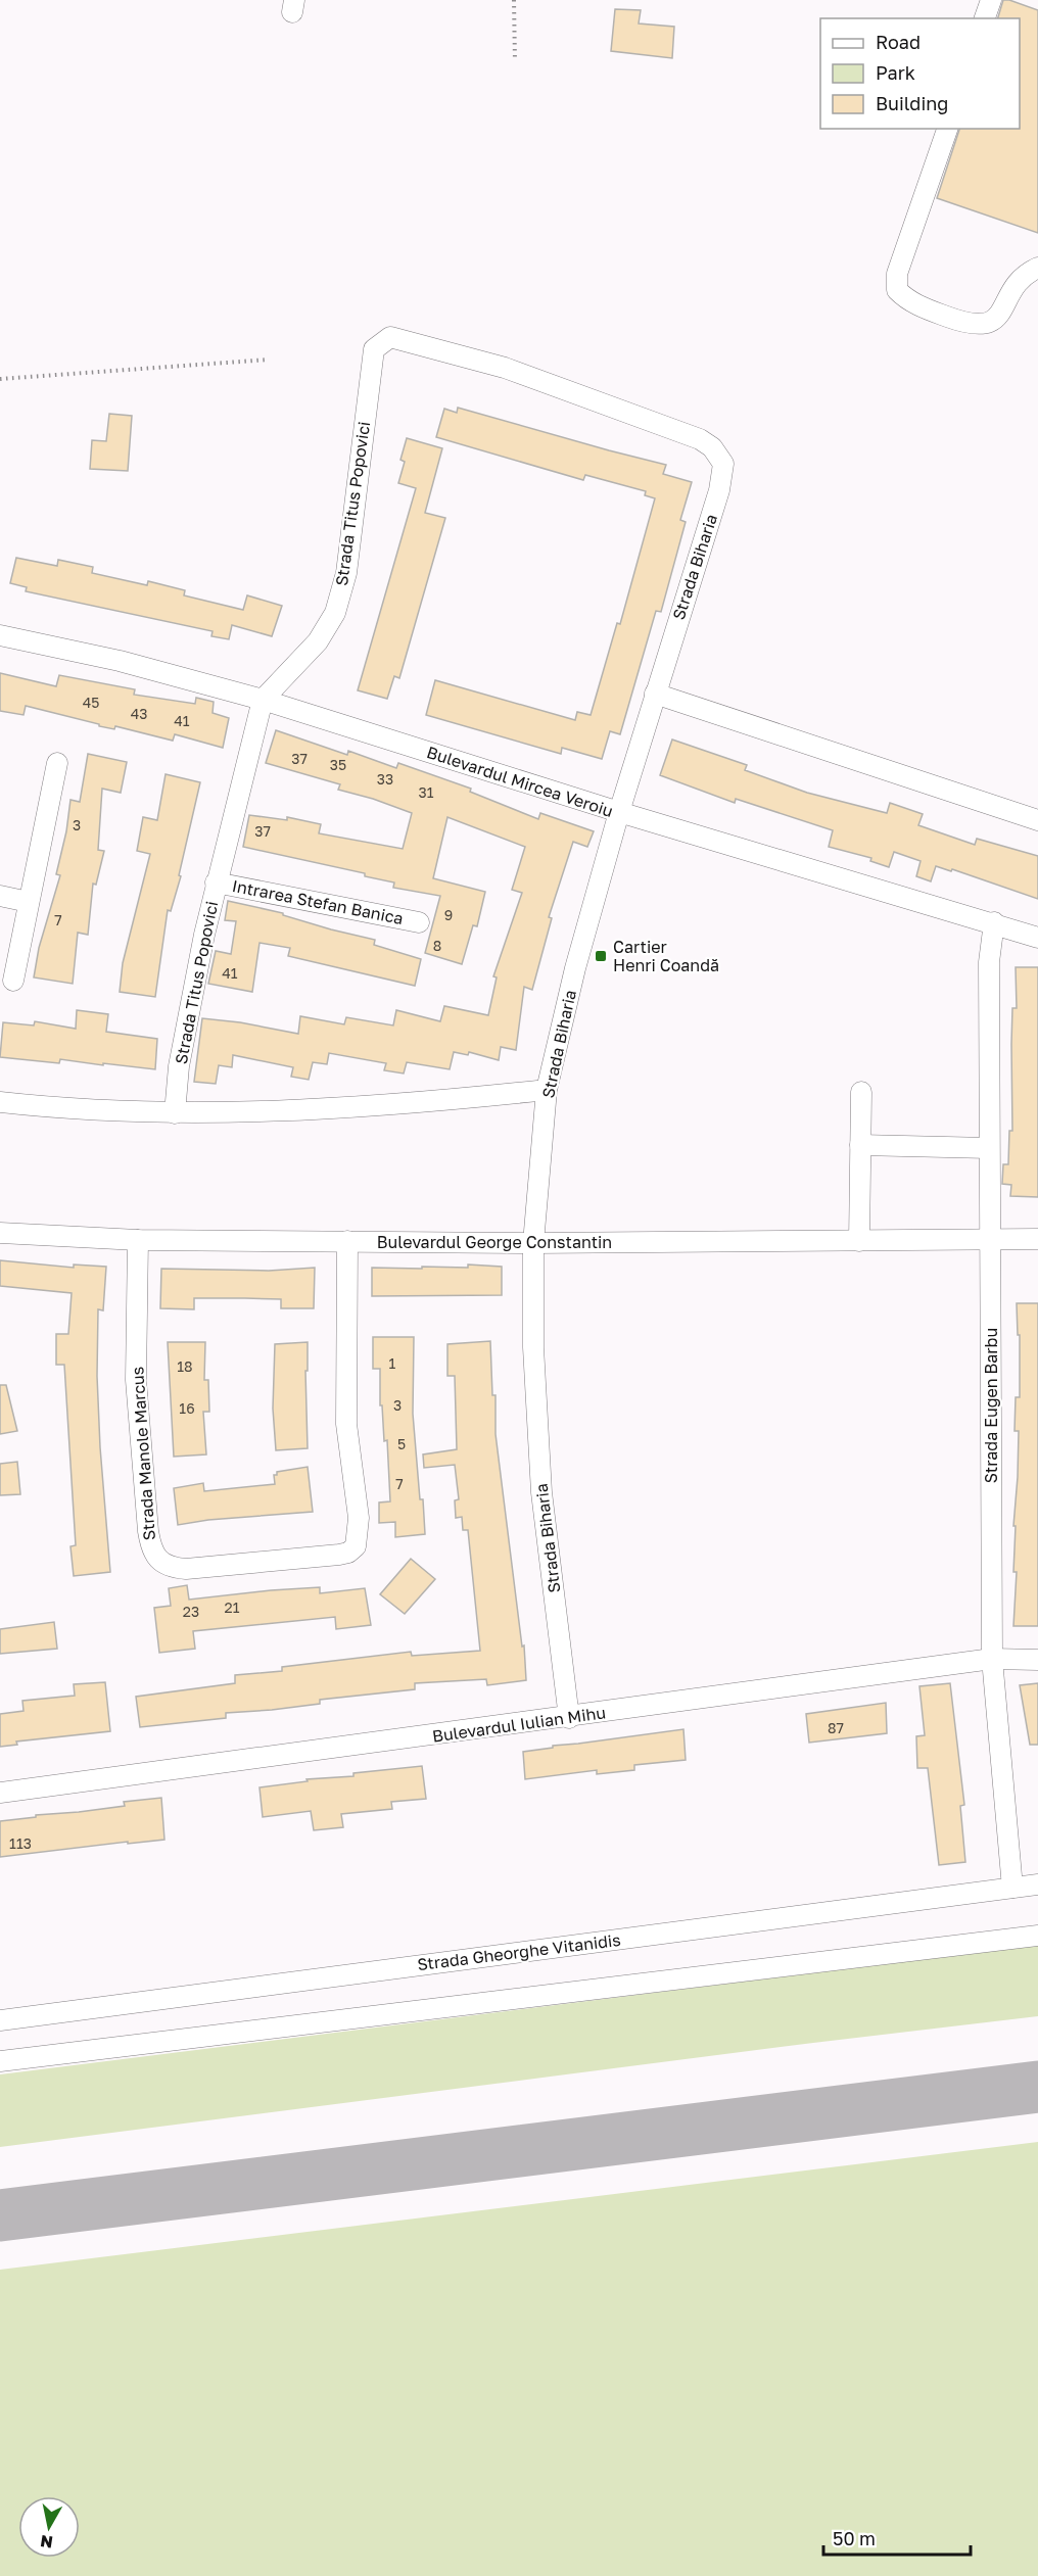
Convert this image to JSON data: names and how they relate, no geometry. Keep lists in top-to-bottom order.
{
  "streets": {
    "street": [
      "Strada Titus Popovici",
      "Strada Biharia",
      "Bulevardul Mircea Veroiu",
      "Intrarea Stefan Banica",
      "Bulevardul George Constantin",
      "Strada Eugen Barbu",
      "Strada Manole Marcus",
      "Bulevardul Iulian Mihu",
      "Strada Gheorghe Vitanidis"
    ]
  },
  "crossings": [
    ["Strada Titus Popovici", "Strada Biharia"],
    ["Strada Titus Popovici", "Bulevardul Mircea Veroiu"],
    ["Strada Titus Popovici", "Intrarea Stefan Banica"],
    ["Strada Biharia", "Bulevardul Mircea Veroiu"],
    ["Strada Biharia", "Bulevardul George Constantin"],
    ["Strada Biharia", "Bulevardul Iulian Mihu"],
    ["Bulevardul Mircea Veroiu", "Strada Eugen Barbu"],
    ["Bulevardul George Constantin", "Strada Eugen Barbu"],
    ["Bulevardul George Constantin", "Strada Manole Marcus"],
    ["Strada Eugen Barbu", "Bulevardul Iulian Mihu"],
    ["Strada Eugen Barbu", "Strada Gheorghe Vitanidis"]
  ],
  "places": {
    "transit": ["Cartier Henri Coandă"]
  },
  "house_numbers": [
    "45",
    "43",
    "41",
    "37",
    "35",
    "33",
    "31",
    "3",
    "37",
    "9",
    "7",
    "8",
    "41",
    "1",
    "18",
    "3",
    "16",
    "5",
    "7",
    "21",
    "23",
    "87",
    "113"
  ],
  "legend": ["Road", "Park", "Building"],
  "scale_bar": "50 m",
  "north": "bottom"
}
